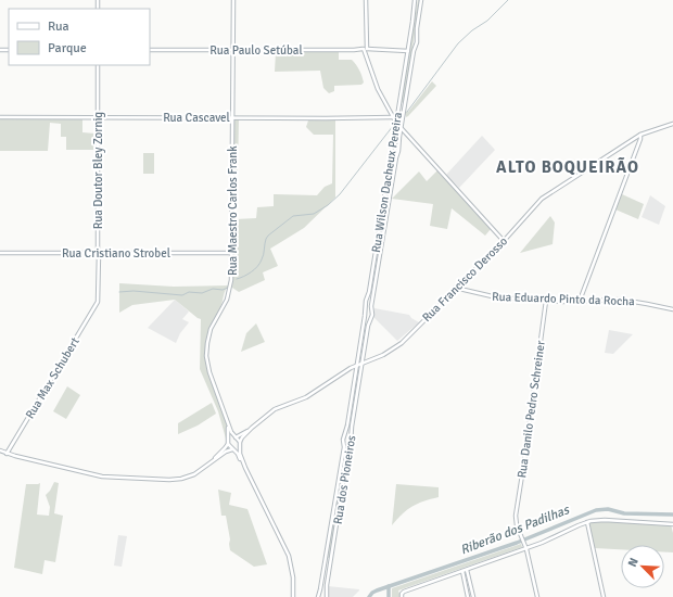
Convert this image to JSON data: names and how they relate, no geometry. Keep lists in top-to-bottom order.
{
  "streets": {
    "main road": [
      "Rua Paulo Setúbal",
      "Rua Cascavel",
      "Rua Doutor Bley Zornig",
      "Rua Wilson Dacheux Pereira",
      "Rua Maestro Carlos Frank",
      "Rua Cristiano Strobel",
      "Rua Francisco Derosso",
      "Rua Eduardo Pinto da Rocha",
      "Rua Max Schubert",
      "Rua Danilo Pedro Schreiner",
      "Rua dos Pioneiros"
    ]
  },
  "crossings": [
    ["Rua Paulo Setúbal", "Rua Wilson Dacheux Pereira"],
    ["Rua Paulo Setúbal", "Rua Maestro Carlos Frank"],
    ["Rua Cascavel", "Rua Doutor Bley Zornig"],
    ["Rua Cascavel", "Rua Wilson Dacheux Pereira"],
    ["Rua Cascavel", "Rua Maestro Carlos Frank"],
    ["Rua Doutor Bley Zornig", "Rua Cristiano Strobel"],
    ["Rua Doutor Bley Zornig", "Rua Max Schubert"],
    ["Rua Wilson Dacheux Pereira", "Rua Francisco Derosso"],
    ["Rua Wilson Dacheux Pereira", "Rua dos Pioneiros"],
    ["Rua Maestro Carlos Frank", "Rua Cristiano Strobel"],
    ["Rua Maestro Carlos Frank", "Rua Francisco Derosso"],
    ["Rua Francisco Derosso", "Rua Eduardo Pinto da Rocha"],
    ["Rua Francisco Derosso", "Rua dos Pioneiros"],
    ["Rua Eduardo Pinto da Rocha", "Rua Danilo Pedro Schreiner"]
  ],
  "districts": ["ALTO BOQUEIRÃO"],
  "water": ["Riberão dos Padilhas"],
  "legend": ["Rua", "Parque"],
  "north": "top left"
}
